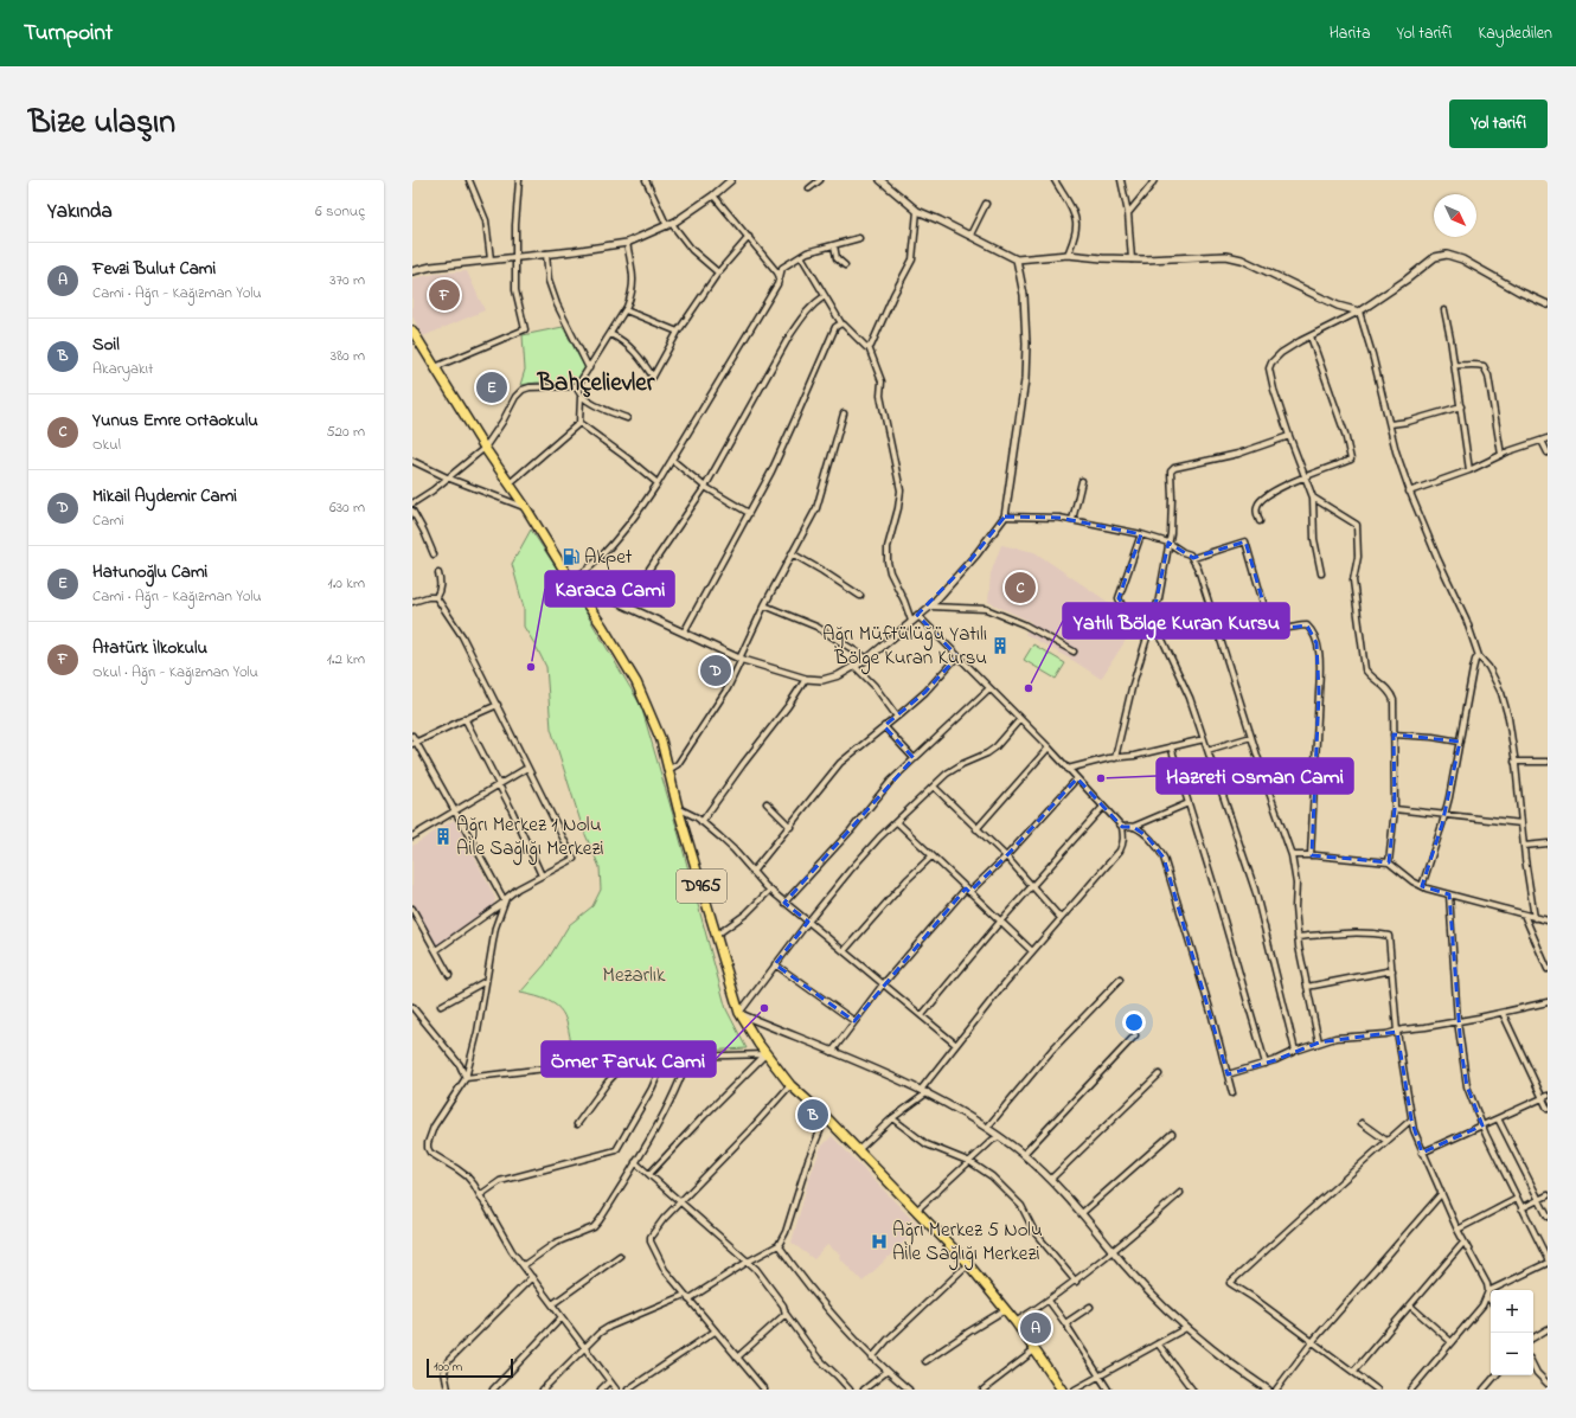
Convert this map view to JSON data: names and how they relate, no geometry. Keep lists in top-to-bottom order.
{
  "streets": {
    "main road": ["D965"]
  },
  "districts": ["Bahçelievler"],
  "parks": ["Mezarlık"],
  "places": {
    "fuel station": ["Akpet"],
    "building": ["Ağrı Müftülüğü Yatılı Bölge Kuran Kursu", "Ağrı Merkez 1 Nolu Aile Sağlığı Merkezi"],
    "other": [
      "Karaca Cami",
      "Yatılı Bölge Kuran Kursu",
      "Hazreti Osman Cami",
      "Ömer Faruk Cami"
    ],
    "hospital": ["Ağrı Merkez 5 Nolu Aile Sağlığı Merkezi"]
  },
  "scale_bar": "100 m",
  "north": "bottom right",
  "page": {
    "header": "Turnpoint",
    "nav": ["Harita", "Yol tarifi", "Kaydedilen"],
    "title": "Bize ulaşın",
    "buttons": "Yol tarifi",
    "heading": ["Yakında", "6 sonuç"],
    "list": [
      {
        "mark": "A",
        "name": "Fevzi Bulut Cami",
        "note": "Cami · Ağrı - Kağızman Yolu",
        "value": "370 m"
      },
      {
        "mark": "B",
        "name": "Soil",
        "note": "Akaryakıt",
        "value": "380 m"
      },
      {
        "mark": "C",
        "name": "Yunus Emre Ortaokulu",
        "note": "Okul",
        "value": "520 m"
      },
      {
        "mark": "D",
        "name": "Mikail Aydemir Cami",
        "note": "Cami",
        "value": "630 m"
      },
      {
        "mark": "E",
        "name": "Hatunoğlu Cami",
        "note": "Cami · Ağrı - Kağızman Yolu",
        "value": "1.0 km"
      },
      {
        "mark": "F",
        "name": "Atatürk İlkokulu",
        "note": "Okul · Ağrı - Kağızman Yolu",
        "value": "1.2 km"
      }
    ],
    "pins": [
      "F",
      "E",
      "C",
      "D",
      "B",
      "A"
    ],
    "map_buttons": ["+", "−"],
    "scale": "100 m"
  }
}
